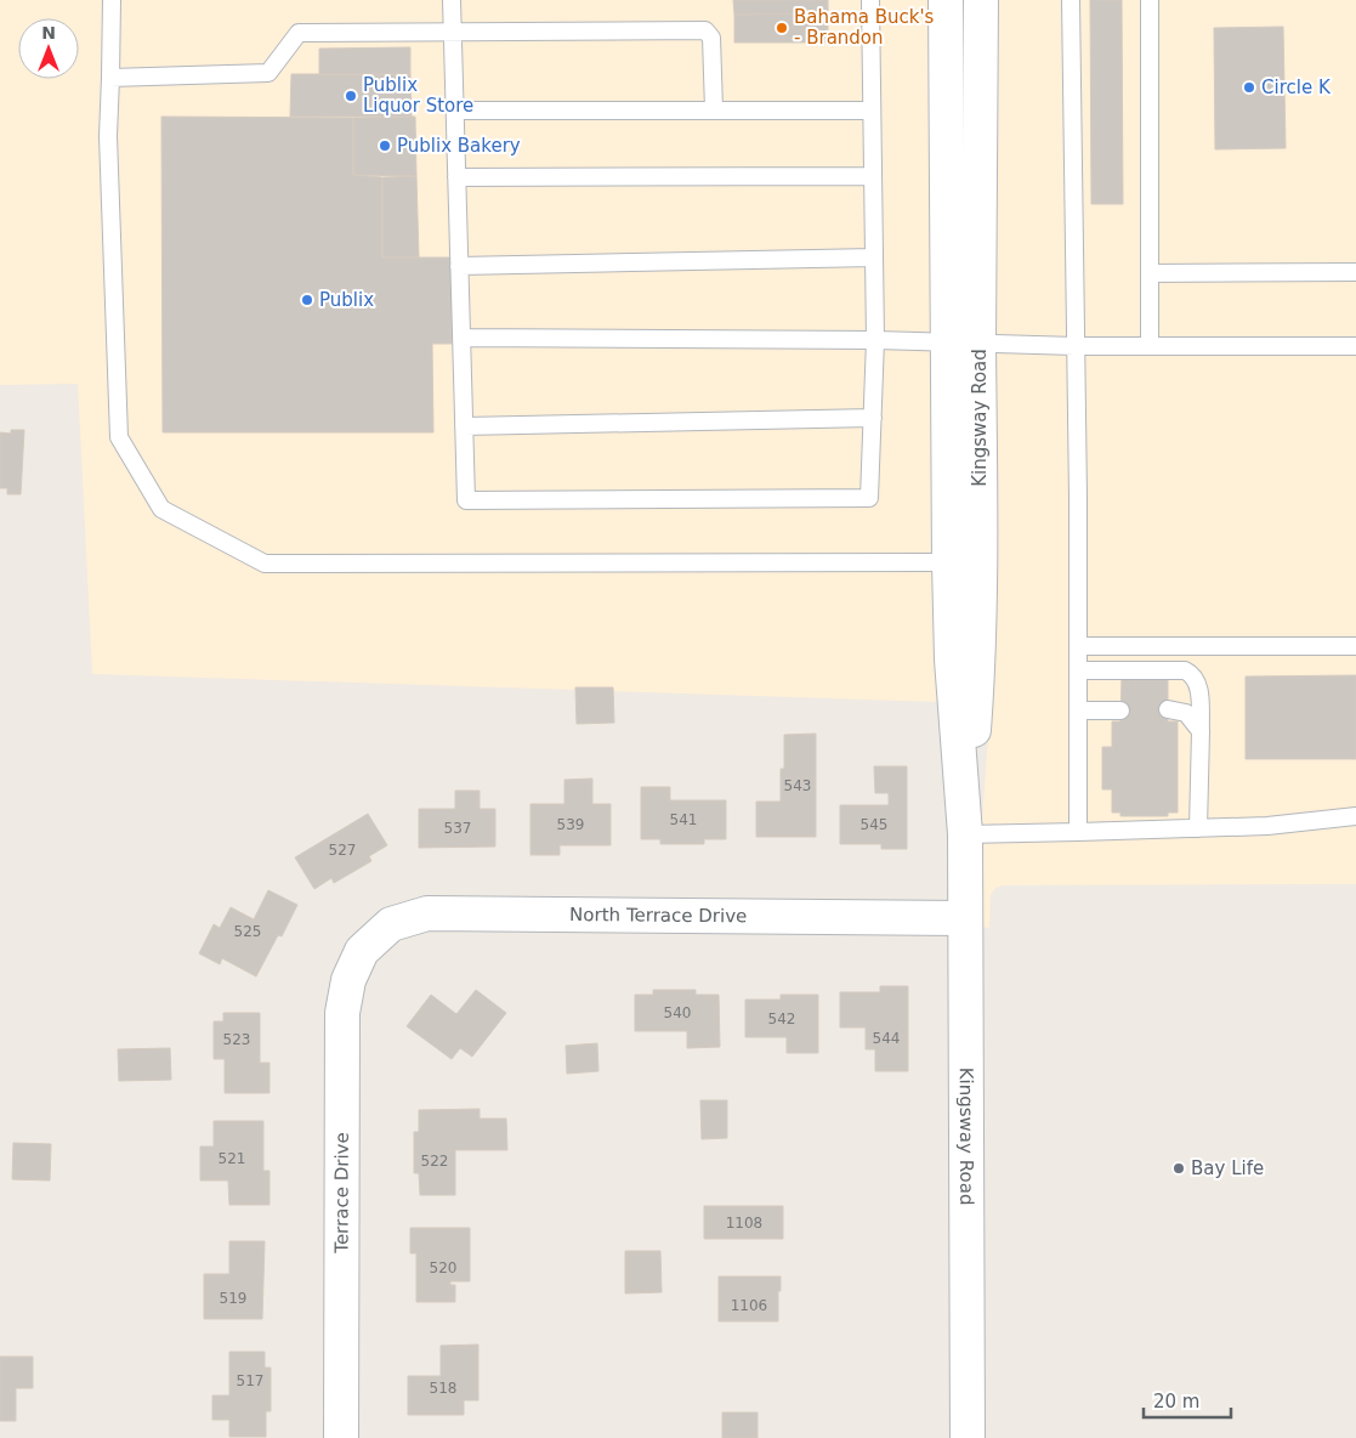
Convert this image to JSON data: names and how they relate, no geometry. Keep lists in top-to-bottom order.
{
  "streets": {
    "street": ["Kingsway Road", "North Terrace Drive", "Terrace Drive"]
  },
  "crossings": [
    ["Kingsway Road", "North Terrace Drive"],
    ["North Terrace Drive", "Terrace Drive"]
  ],
  "places": [
    "Bahama Buck's - Brandon",
    "Circle K",
    "Publix Liquor Store",
    "Publix Bakery",
    "Publix",
    "Bay Life"
  ],
  "house_numbers": [
    "543",
    "541",
    "539",
    "545",
    "537",
    "527",
    "525",
    "540",
    "542",
    "544",
    "523",
    "521",
    "522",
    "1108",
    "520",
    "519",
    "1106",
    "517",
    "518"
  ],
  "scale_bar": "20 m",
  "north": "top"
}
